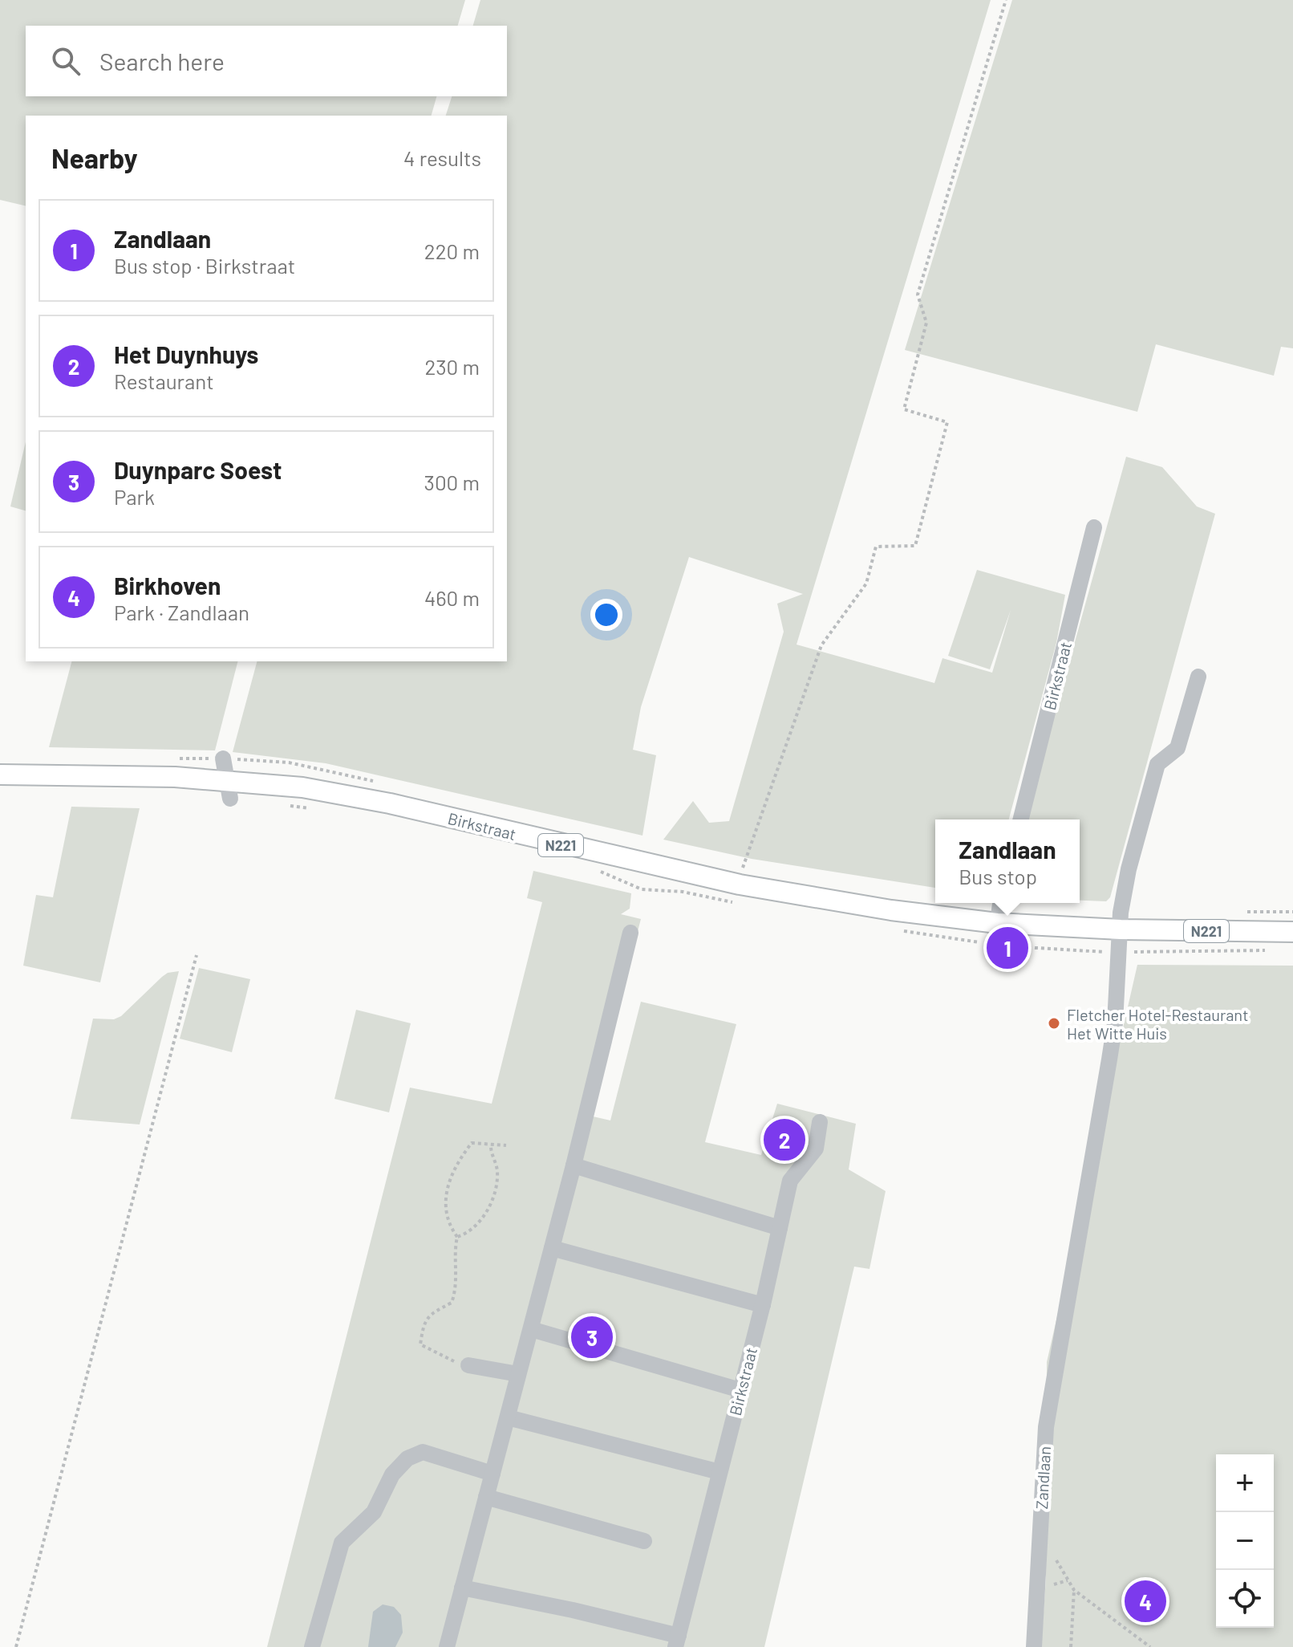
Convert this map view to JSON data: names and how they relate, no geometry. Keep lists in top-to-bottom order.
{
  "streets": {
    "main road": ["Birkstraat", "N221"],
    "street": ["Zandlaan"]
  },
  "crossings": [
    ["Birkstraat", "Zandlaan"]
  ],
  "places": ["Fletcher Hotel-Restaurant Het Witte Huis"],
  "page": {
    "search": "Search here",
    "heading": ["Nearby", "4 results"],
    "list": [
      {
        "mark": "1",
        "name": "Zandlaan",
        "note": "Bus stop · Birkstraat",
        "value": "220 m"
      },
      {
        "mark": "2",
        "name": "Het Duynhuys",
        "note": "Restaurant",
        "value": "230 m"
      },
      {
        "mark": "3",
        "name": "Duynparc Soest",
        "note": "Park",
        "value": "300 m"
      },
      {
        "mark": "4",
        "name": "Birkhoven",
        "note": "Park · Zandlaan",
        "value": "460 m"
      }
    ],
    "popup": ["Zandlaan", "Bus stop"],
    "pins": [
      "1",
      "2",
      "3",
      "4"
    ],
    "map_buttons": ["+", "−"]
  }
}
